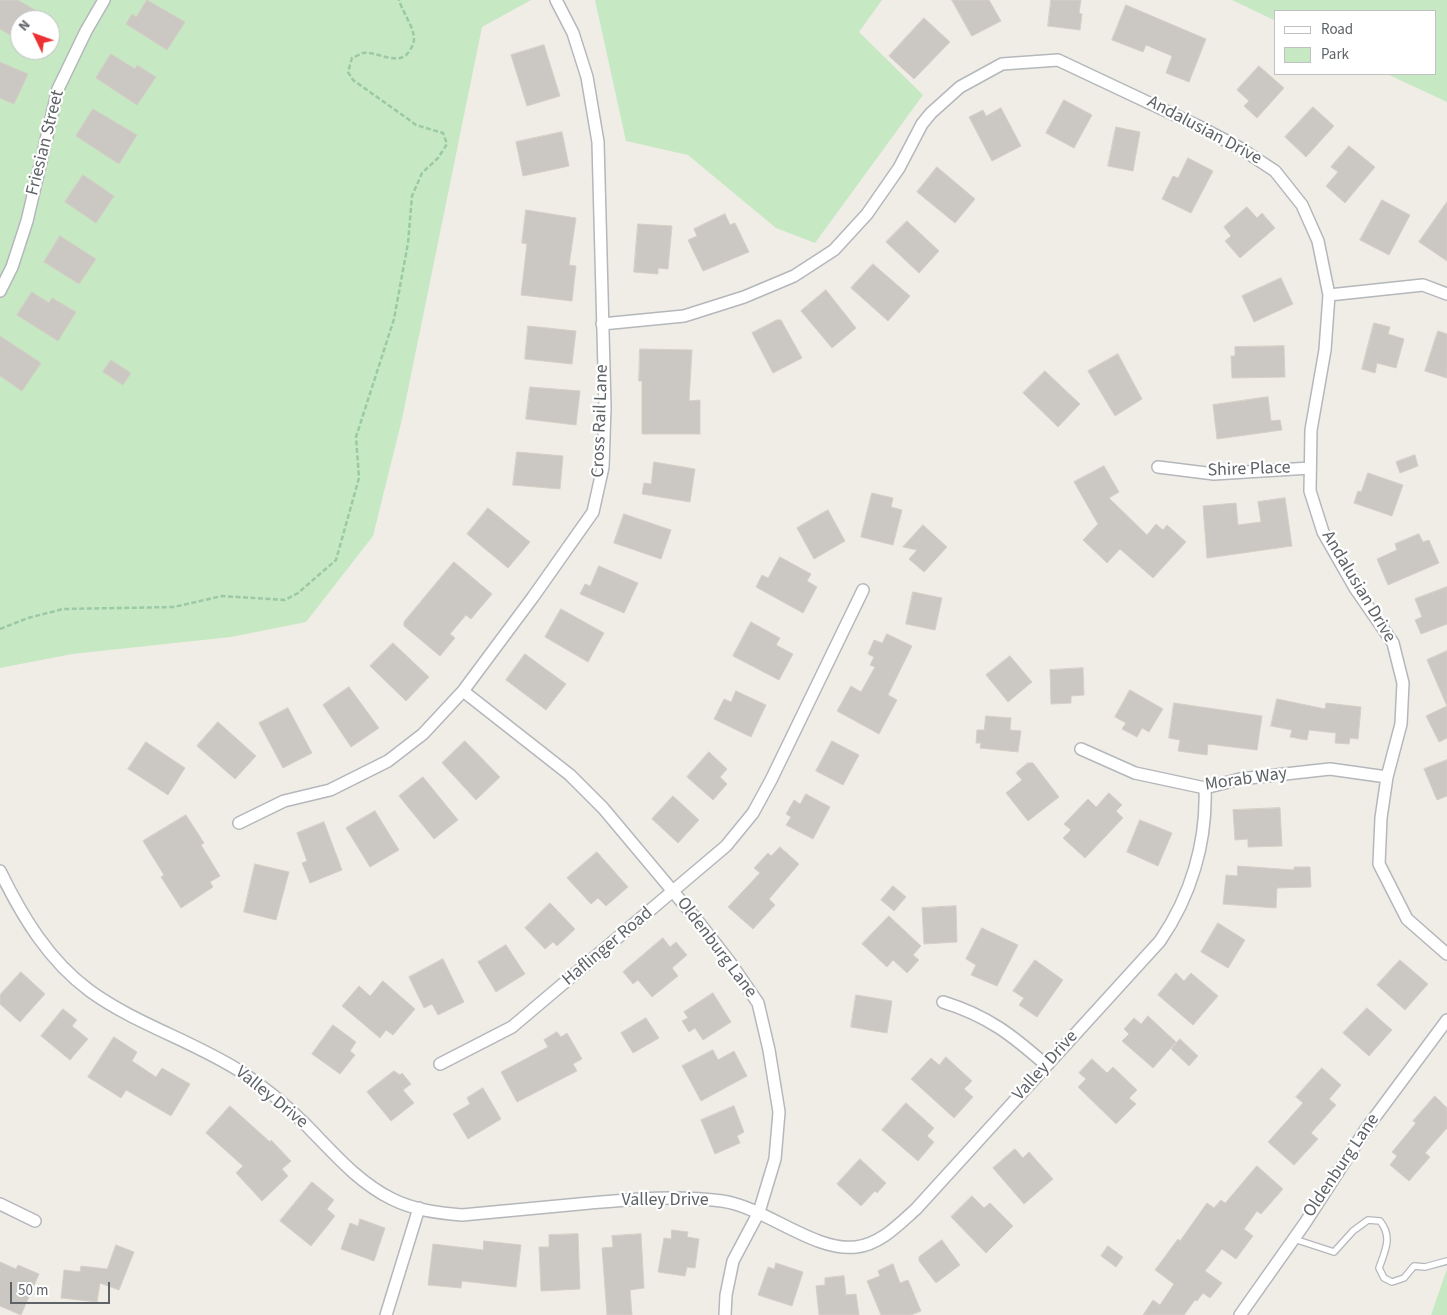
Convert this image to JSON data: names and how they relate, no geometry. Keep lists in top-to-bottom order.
{
  "streets": {
    "street": [
      "Andalusian Drive",
      "Friesian Street",
      "Cross Rail Lane",
      "Shire Place",
      "Morab Way",
      "Haflinger Road",
      "Oldenburg Lane",
      "Valley Drive"
    ]
  },
  "crossings": [
    ["Andalusian Drive", "Cross Rail Lane"],
    ["Andalusian Drive", "Shire Place"],
    ["Andalusian Drive", "Morab Way"],
    ["Cross Rail Lane", "Oldenburg Lane"],
    ["Morab Way", "Valley Drive"],
    ["Haflinger Road", "Oldenburg Lane"],
    ["Oldenburg Lane", "Valley Drive"]
  ],
  "legend": ["Road", "Park"],
  "scale_bar": "50 m",
  "north": "top left"
}
